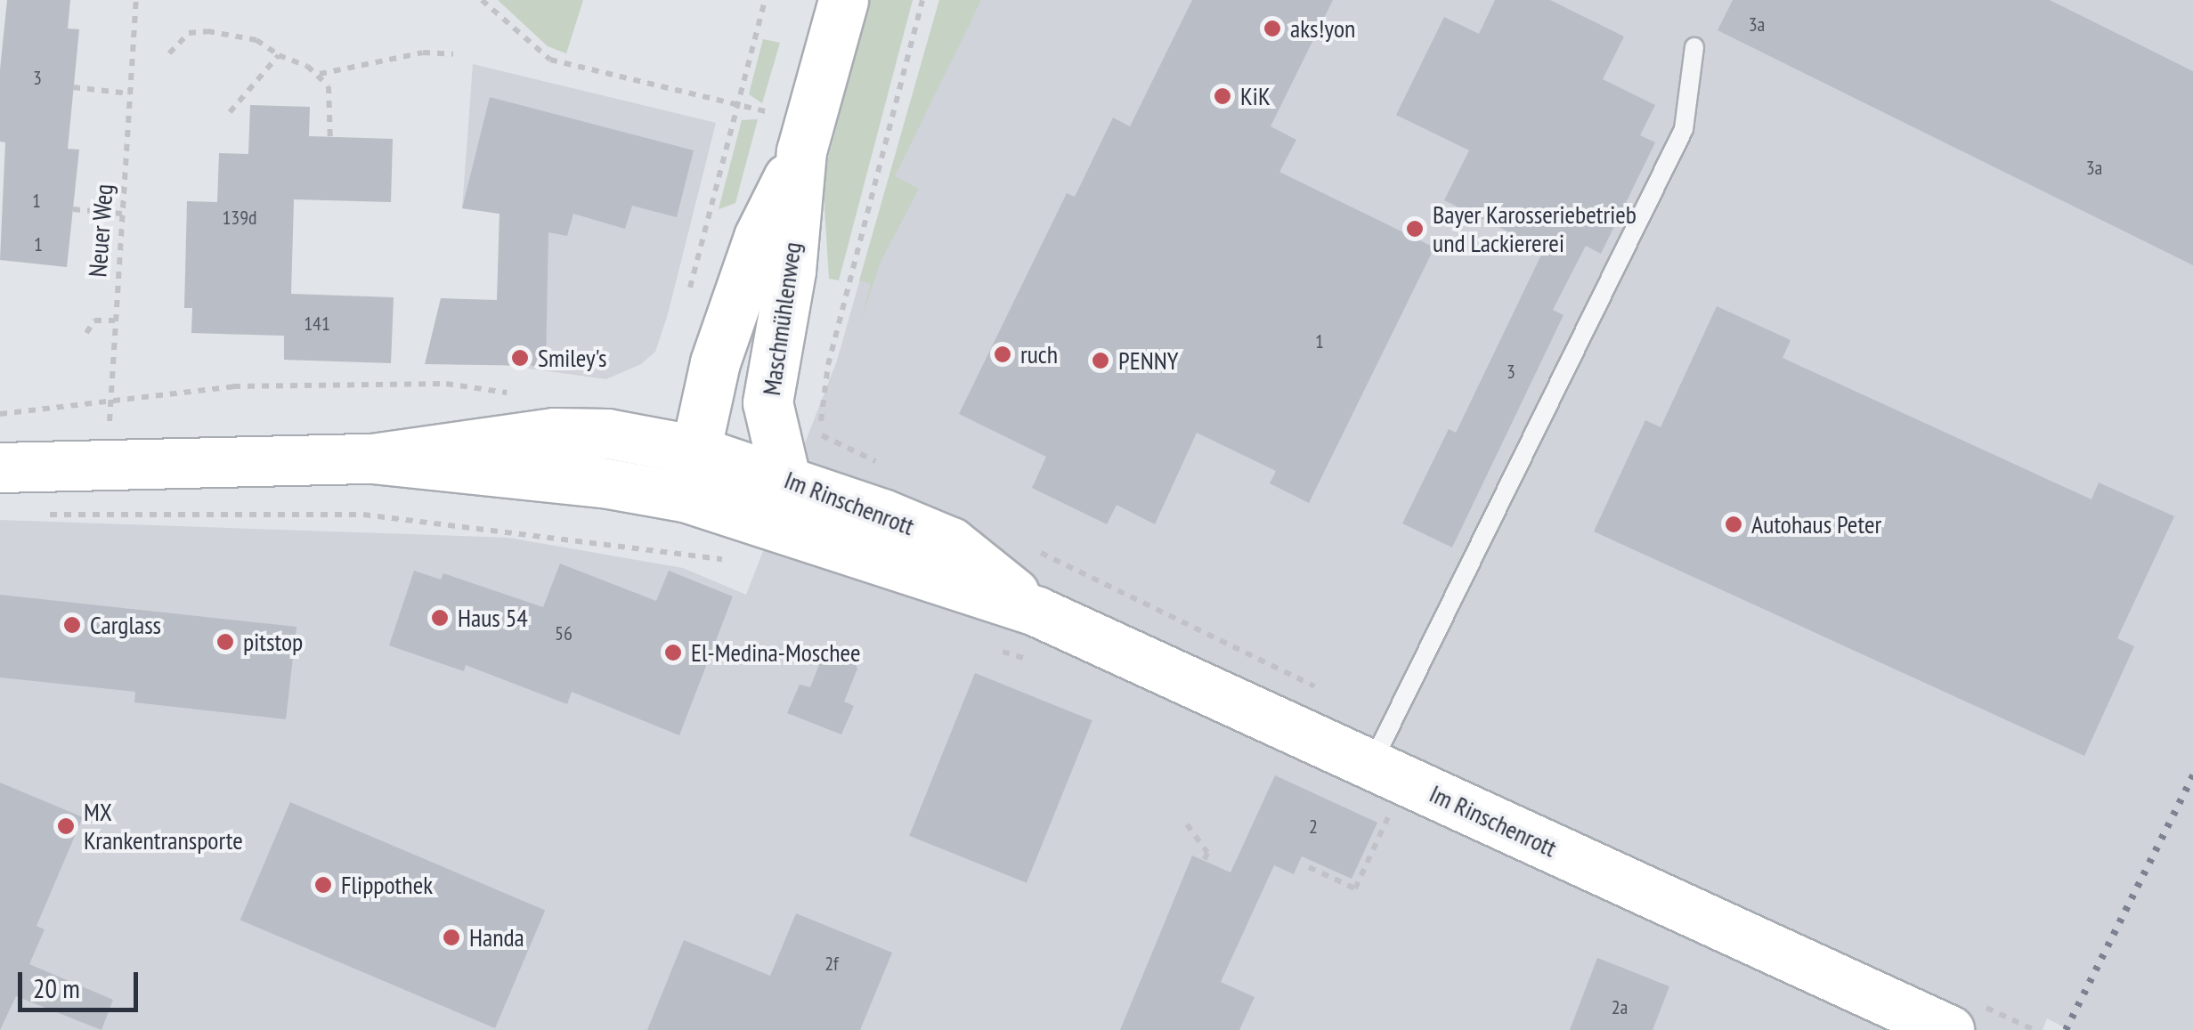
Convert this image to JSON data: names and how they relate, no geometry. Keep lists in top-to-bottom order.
{
  "streets": {
    "main road": ["Maschmühlenweg", "Im Rinschenrott"],
    "path": ["Neuer Weg"]
  },
  "crossings": [
    ["Maschmühlenweg", "Im Rinschenrott"]
  ],
  "places": [
    "aks!yon",
    "KiK",
    "Bayer Karosseriebetrieb und Lackiererei",
    "ruch",
    "Smiley's",
    "PENNY",
    "Autohaus Peter",
    "Haus 54",
    "Carglass",
    "pitstop",
    "El-Medina-Moschee",
    "MX Krankentransporte",
    "Flippothek",
    "Handa"
  ],
  "house_numbers": [
    "3a",
    "3",
    "3a",
    "1",
    "139d",
    "1",
    "141",
    "1",
    "3",
    "56",
    "2",
    "2f",
    "2a"
  ],
  "scale_bar": "20 m"
}
